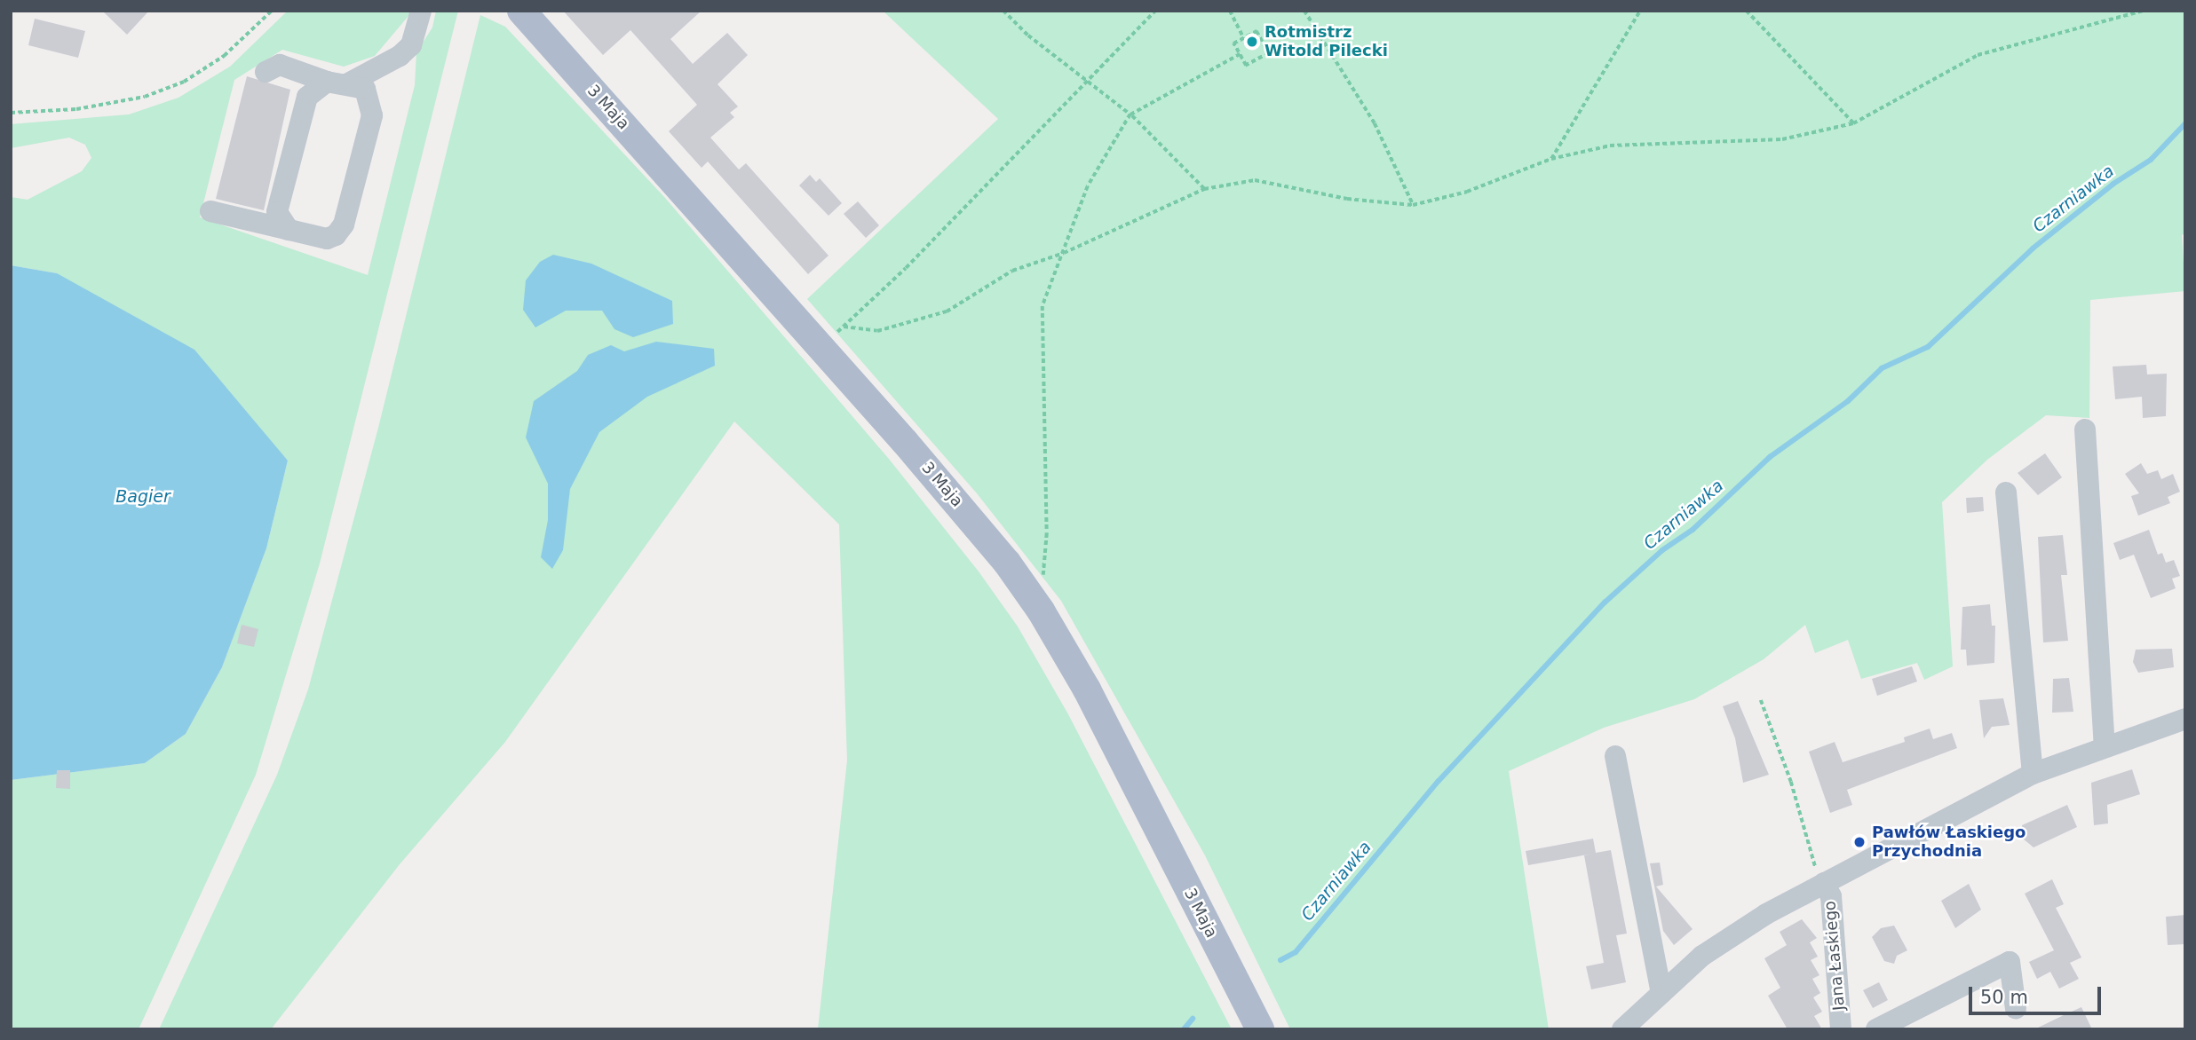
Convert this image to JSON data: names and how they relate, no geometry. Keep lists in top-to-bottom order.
{
  "streets": {
    "main road": ["3 Maja"],
    "street": ["Jana Łaskiego"]
  },
  "water": ["Czarniawka", "Bagier"],
  "places": ["Rotmistrz Witold Pilecki", "Pawłów Łaskiego Przychodnia"],
  "scale_bar": "50 m"
}
